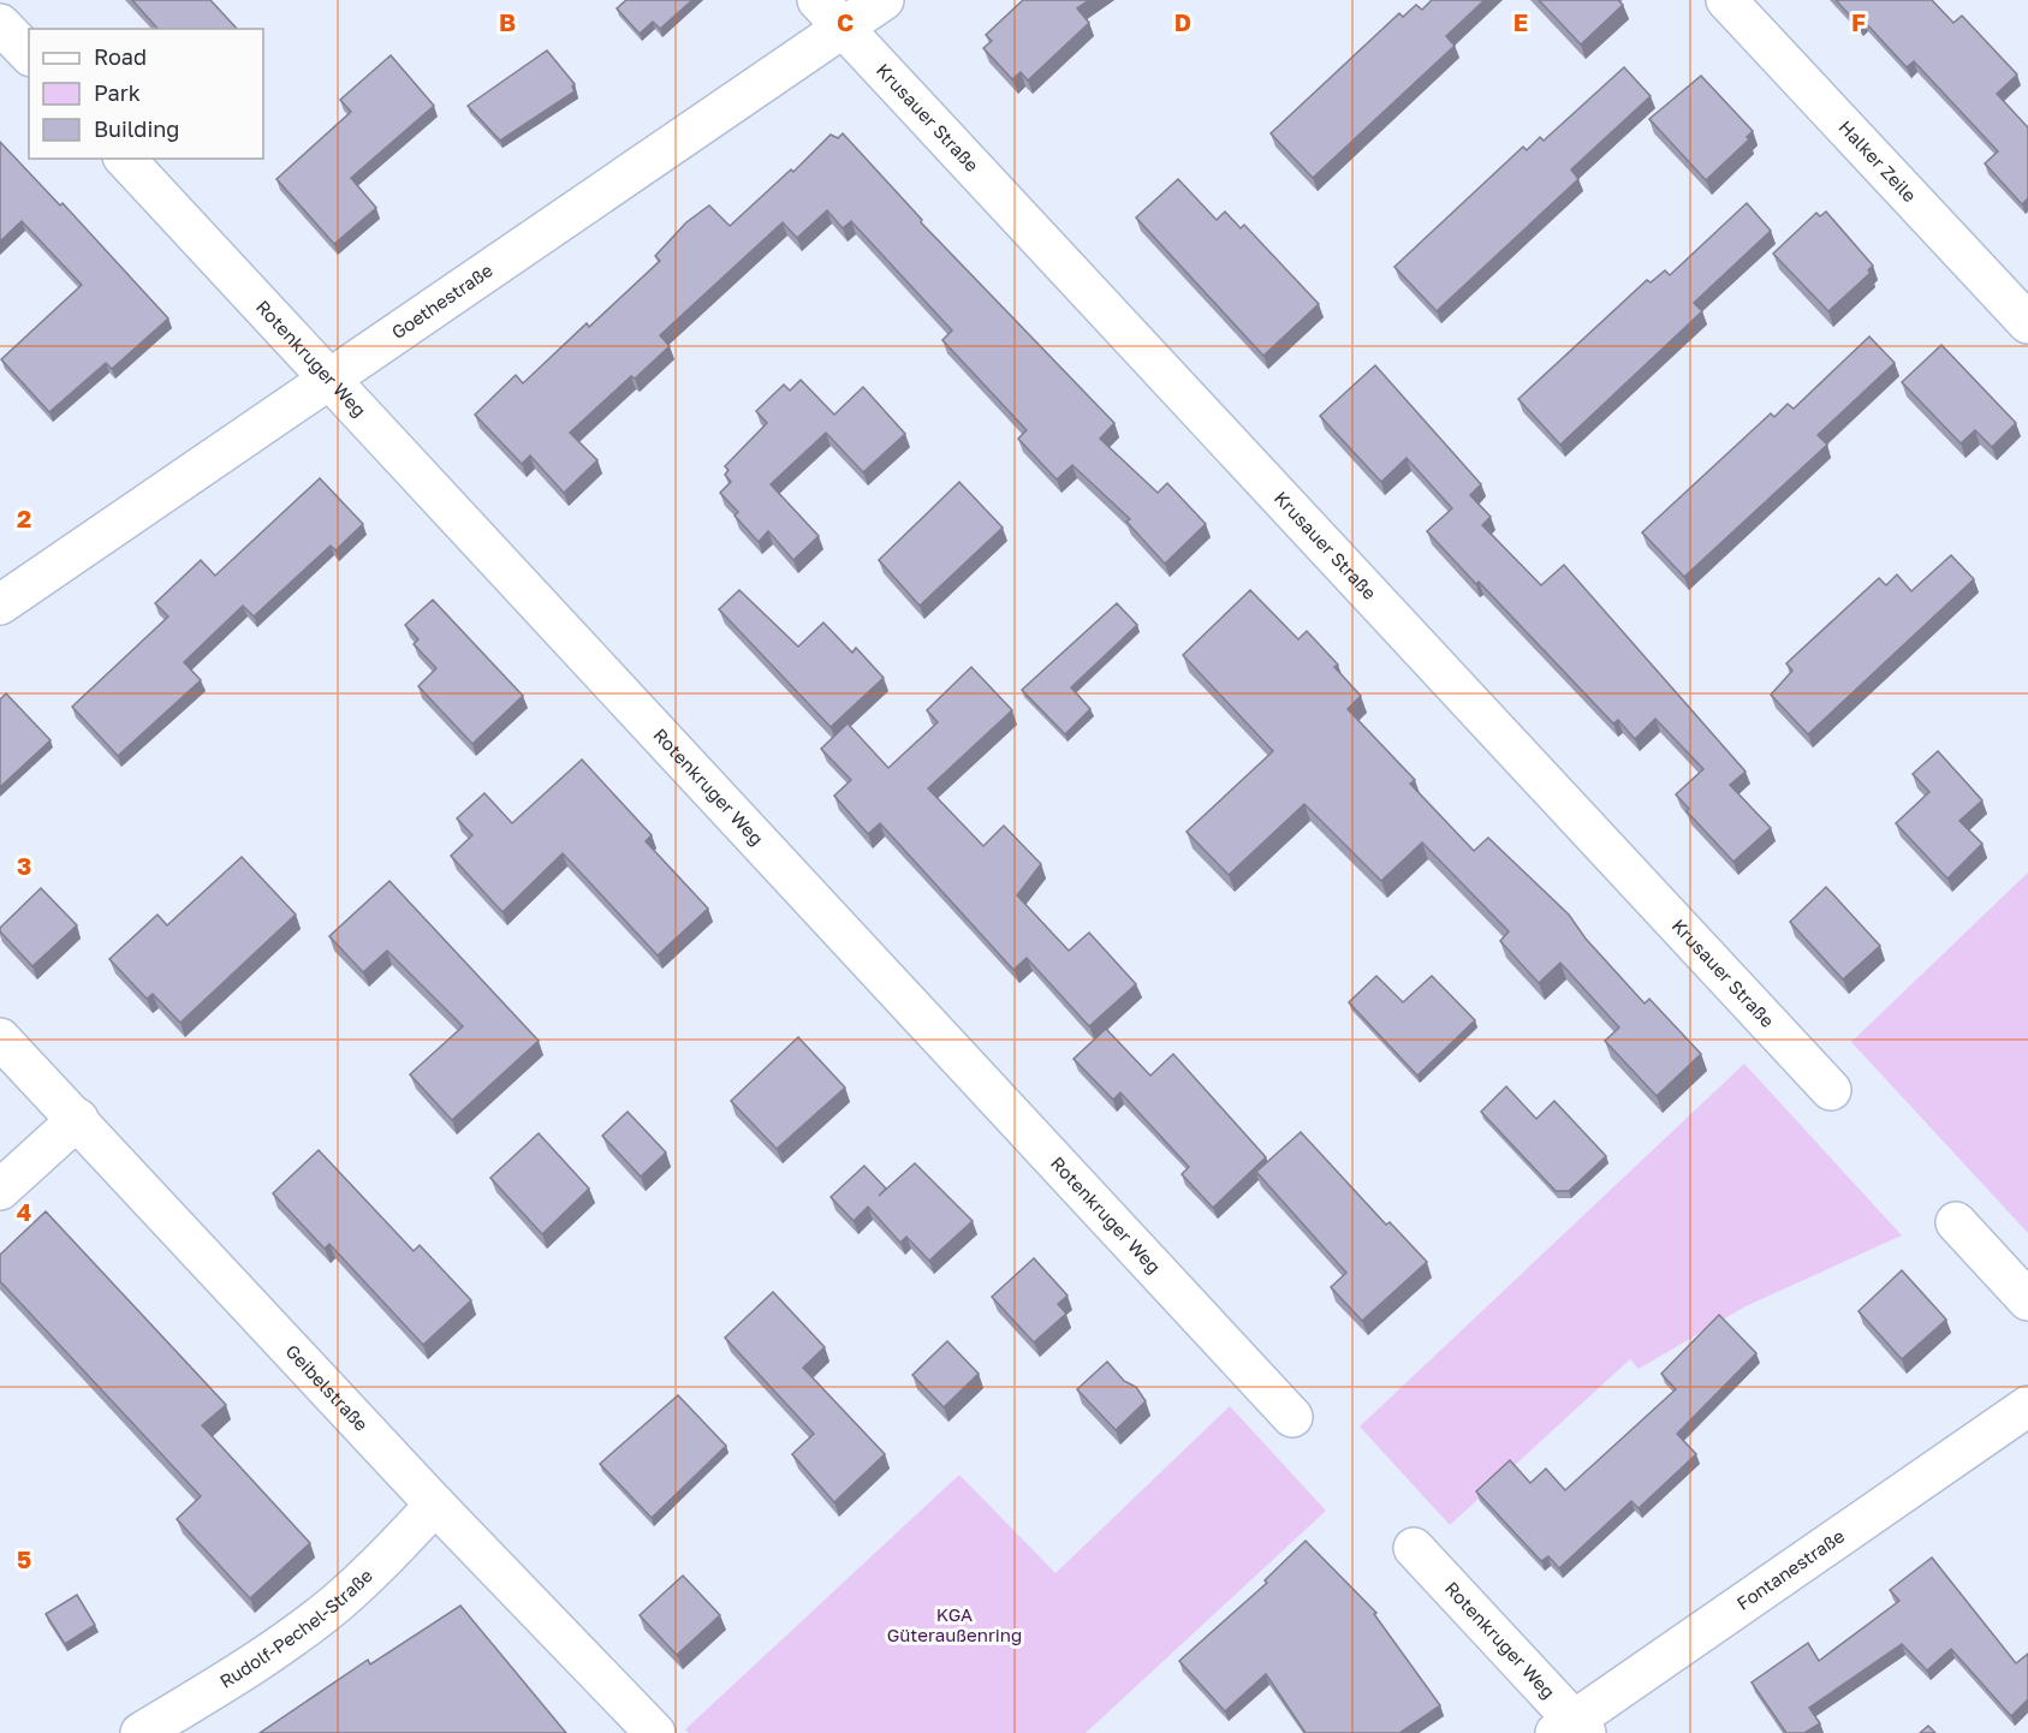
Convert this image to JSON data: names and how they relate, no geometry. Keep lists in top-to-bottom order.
{
  "streets": {
    "street": [
      "Krusauer Straße",
      "Halker Zeile",
      "Goethestraße",
      "Rotenkruger Weg",
      "Geibelstraße",
      "Fontanestraße",
      "Rudolf-Pechel-Straße"
    ]
  },
  "crossings": [
    ["Krusauer Straße", "Goethestraße"],
    ["Goethestraße", "Rotenkruger Weg"],
    ["Rotenkruger Weg", "Fontanestraße"],
    ["Geibelstraße", "Rudolf-Pechel-Straße"]
  ],
  "parks": ["KGA Güteraußenring"],
  "legend": ["Road", "Park", "Building"],
  "grid": {
    "columns": [
      "B",
      "C",
      "D",
      "E",
      "F"
    ],
    "rows": [
      "2",
      "3",
      "4",
      "5"
    ]
  }
}
